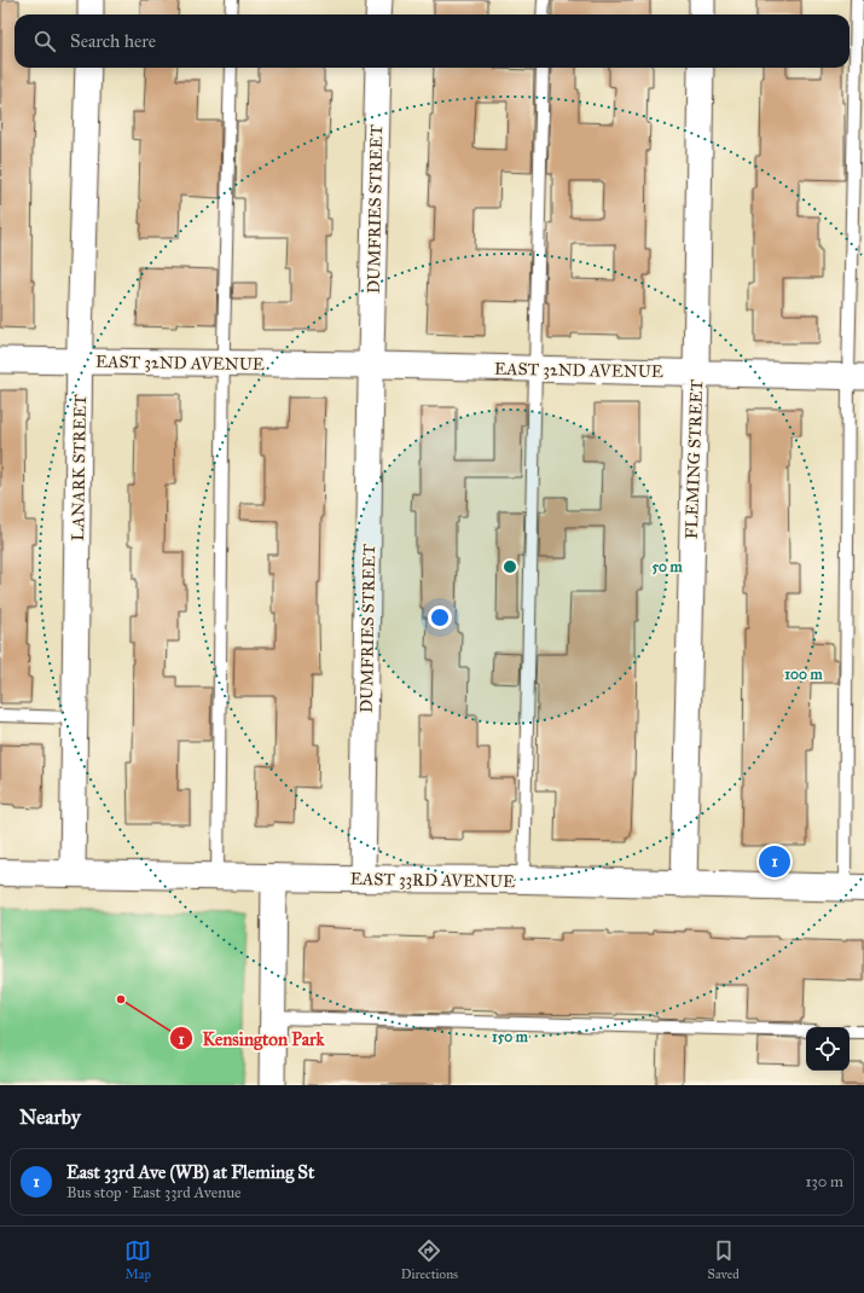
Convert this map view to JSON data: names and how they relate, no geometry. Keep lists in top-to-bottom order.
{
  "streets": {
    "street": [
      "DUMFRIES STREET",
      "EAST 32ND AVENUE",
      "FLEMING STREET",
      "LANARK STREET",
      "EAST 33RD AVENUE"
    ]
  },
  "crossings": [
    ["DUMFRIES STREET", "EAST 32ND AVENUE"],
    ["DUMFRIES STREET", "EAST 33RD AVENUE"],
    ["EAST 32ND AVENUE", "FLEMING STREET"],
    ["EAST 32ND AVENUE", "LANARK STREET"],
    ["FLEMING STREET", "EAST 33RD AVENUE"],
    ["LANARK STREET", "EAST 33RD AVENUE"]
  ],
  "places": ["Kensington Park"],
  "page": {
    "search": "Search here",
    "pins": "1",
    "heading": "Nearby",
    "list": [
      {
        "mark": "1",
        "name": "East 33rd Ave (WB) at Fleming St",
        "note": "Bus stop · East 33rd Avenue",
        "value": "130 m"
      }
    ],
    "nav": ["Map", "Directions", "Saved"]
  },
  "rings": ["50 m", "100 m", "150 m"]
}
